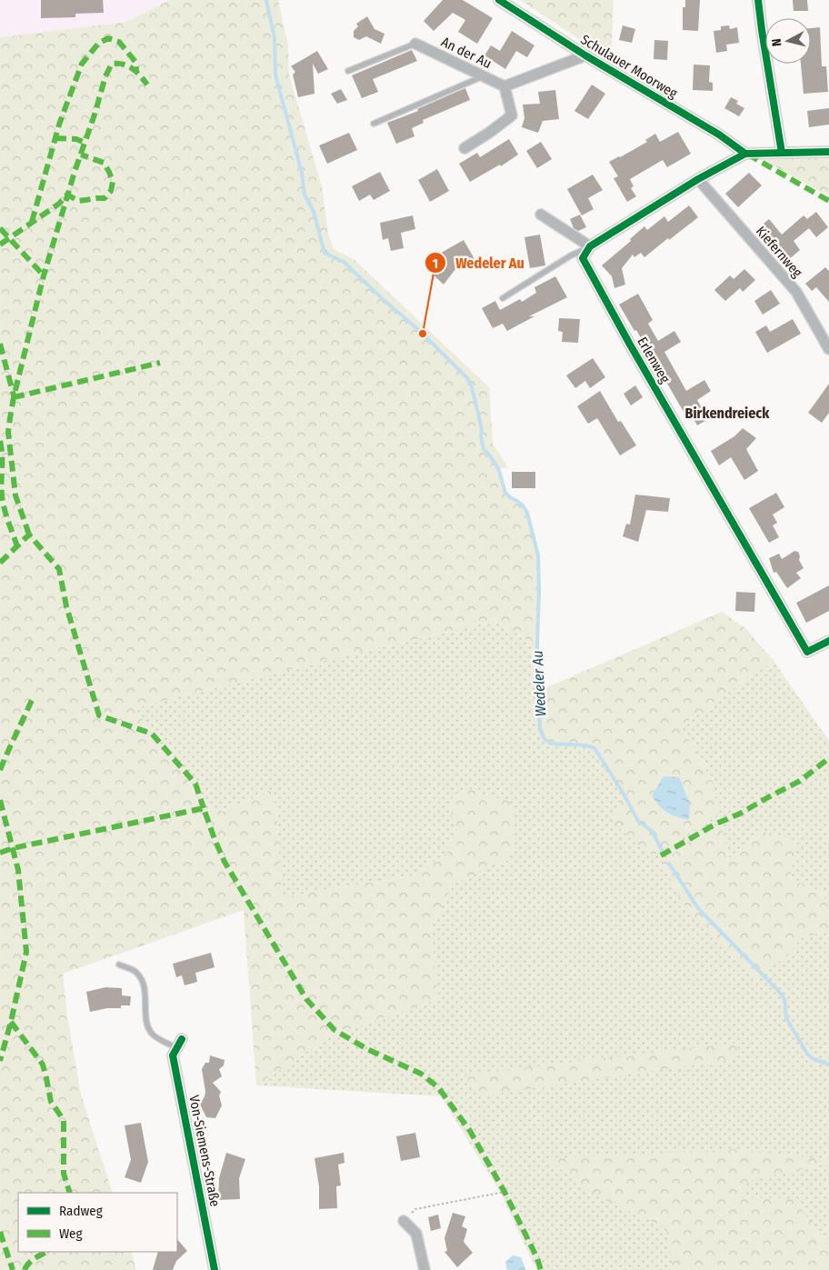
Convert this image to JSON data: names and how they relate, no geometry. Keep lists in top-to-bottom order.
{
  "streets": {
    "street": [
      "An der Au",
      "Schulauer Moorweg",
      "Kiefernweg",
      "Erlenweg",
      "Von-Siemens-Straße"
    ]
  },
  "districts": ["Birkendreieck"],
  "water": ["Wedeler Au"],
  "places": ["Wedeler Au"],
  "legend": ["Radweg", "Weg"],
  "north": "left"
}
